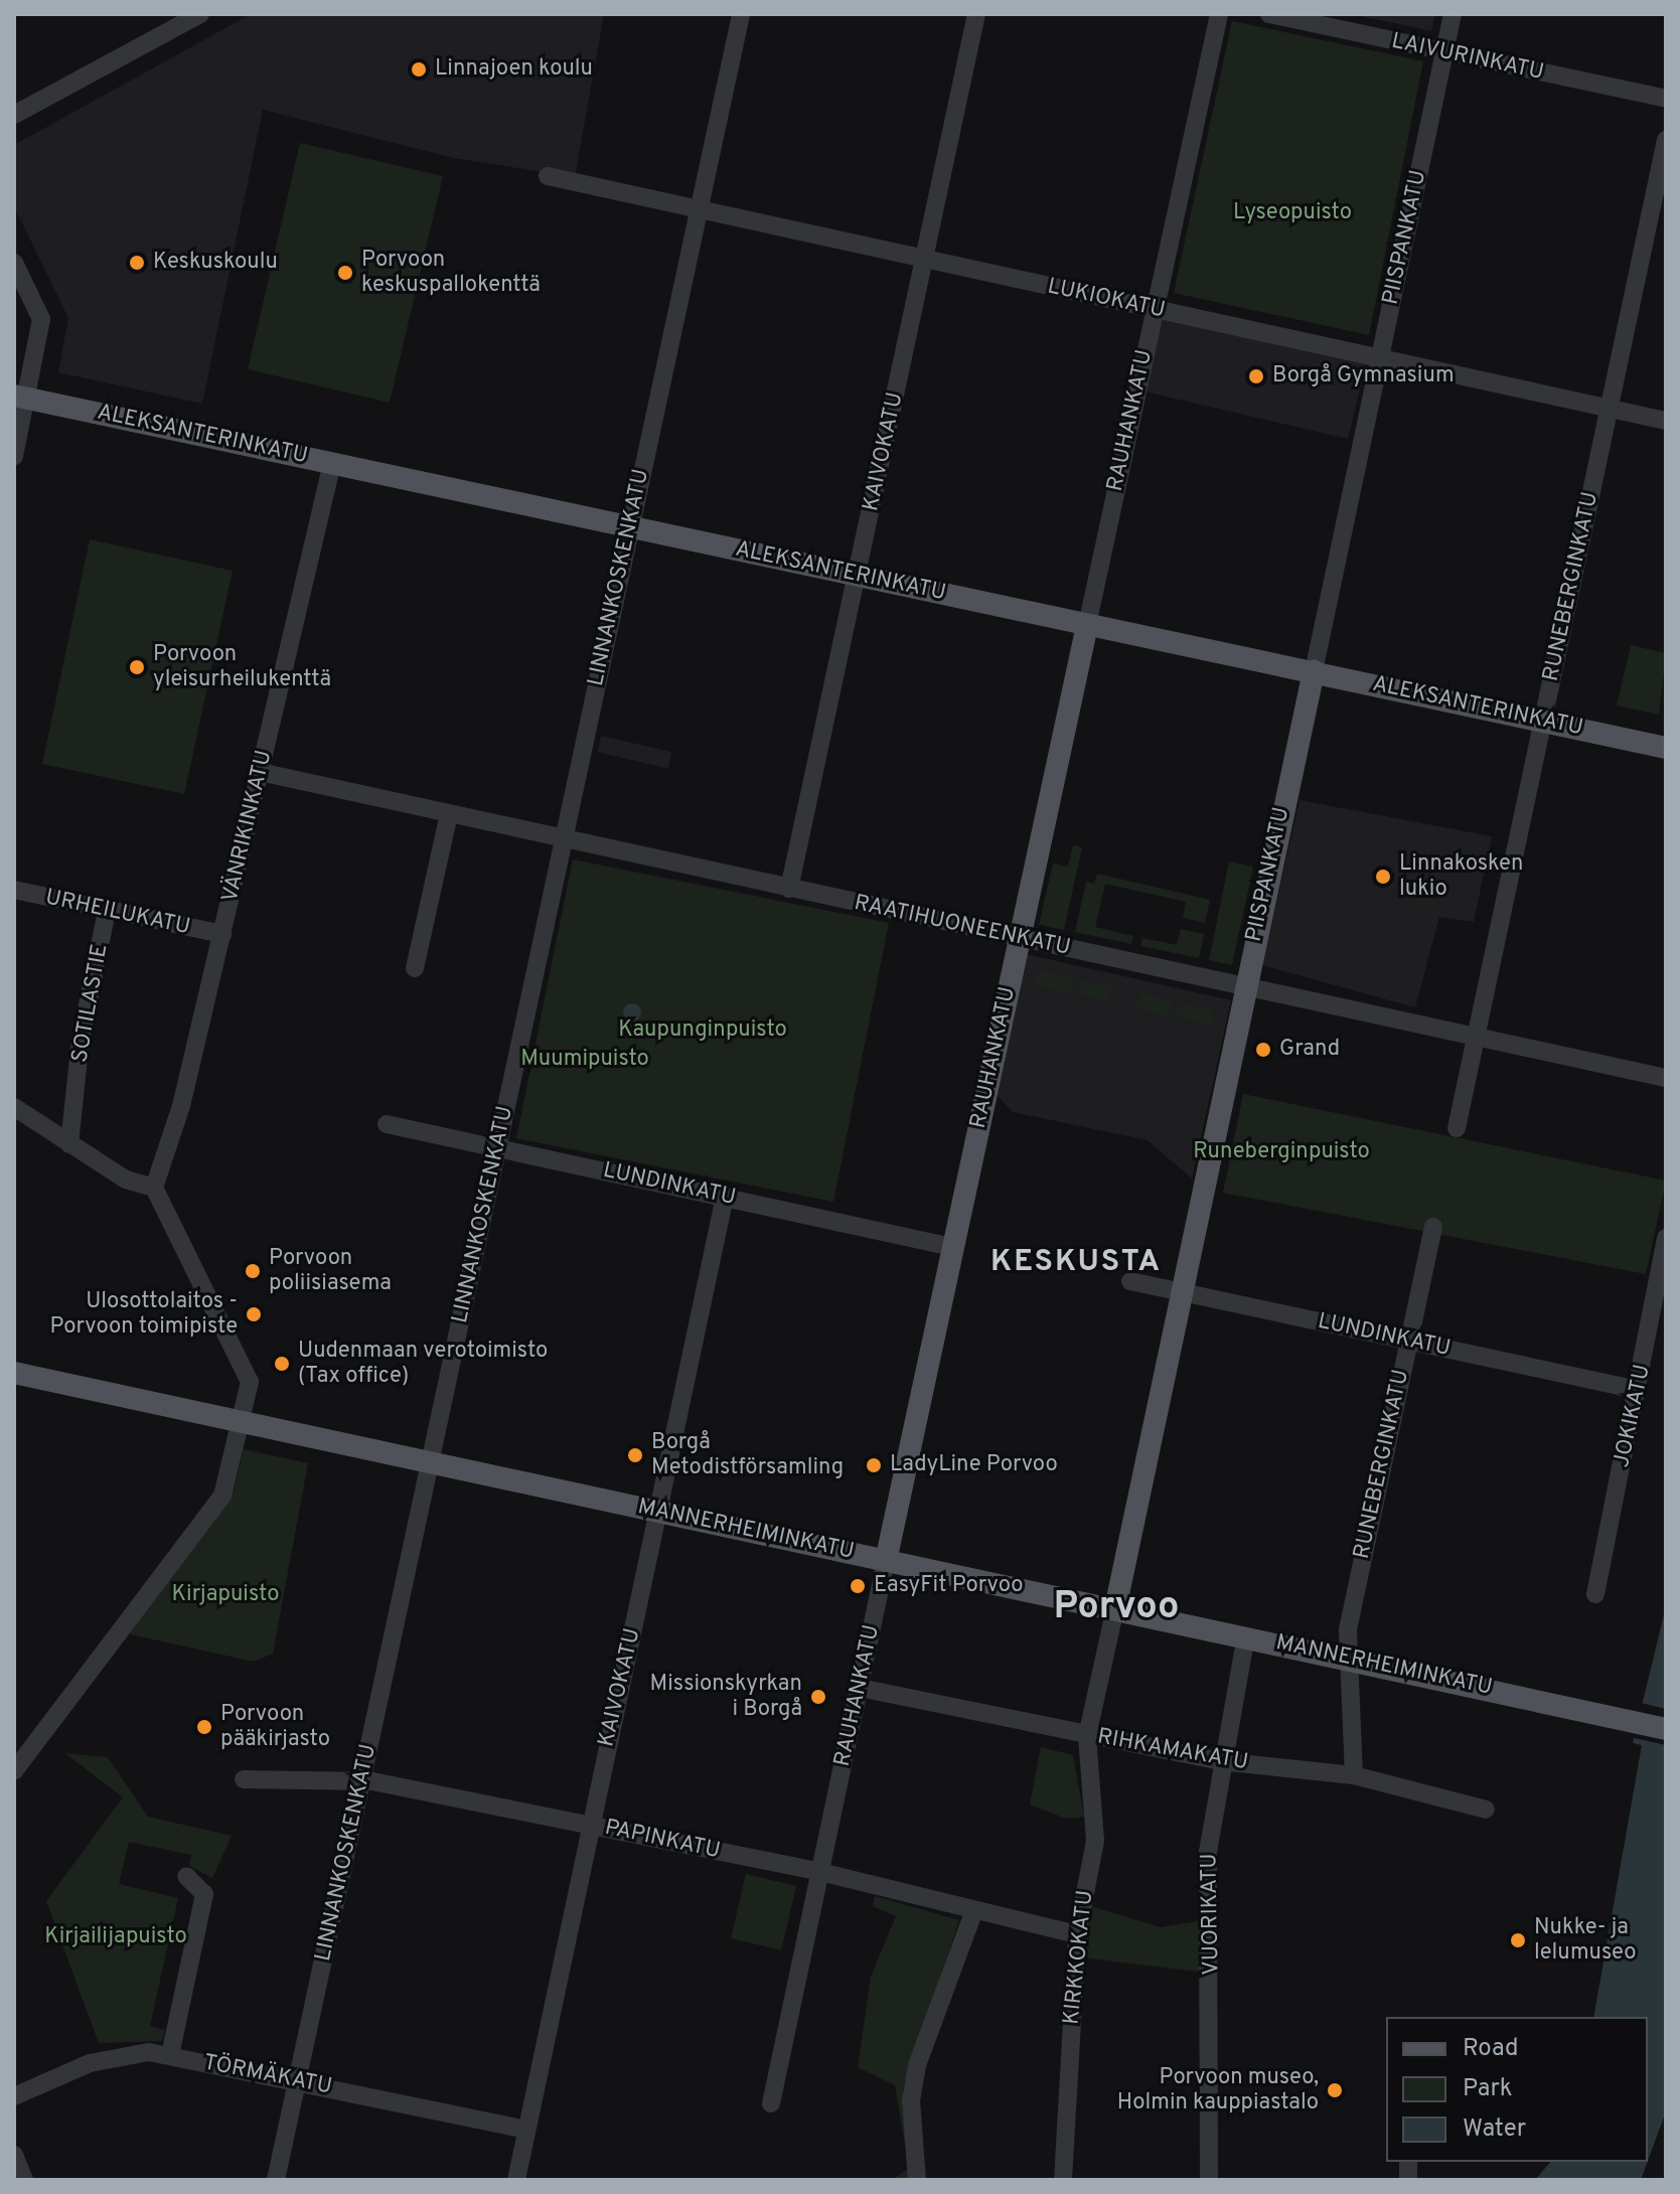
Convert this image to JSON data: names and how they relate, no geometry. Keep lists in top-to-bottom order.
{
  "streets": {
    "main road": [
      "PIISPANKATU",
      "RAUHANKATU",
      "ALEKSANTERINKATU",
      "MANNERHEIMINKATU"
    ],
    "street": [
      "LAIVURINKATU",
      "LUKIOKATU",
      "KAIVOKATU",
      "LINNANKOSKENKATU",
      "RUNEBERGINKATU",
      "VÄNRIKINKATU",
      "URHEILUKATU",
      "RAATIHUONEENKATU",
      "SOTILASTIE",
      "LUNDINKATU",
      "JOKIKATU",
      "RIHKAMAKATU",
      "PAPINKATU",
      "VUORIKATU",
      "KIRKKOKATU",
      "TÖRMÄKATU"
    ]
  },
  "crossings": [
    ["LAIVURINKATU", "PIISPANKATU"],
    ["PIISPANKATU", "LUKIOKATU"],
    ["PIISPANKATU", "ALEKSANTERINKATU"],
    ["PIISPANKATU", "RAATIHUONEENKATU"],
    ["PIISPANKATU", "LUNDINKATU"],
    ["PIISPANKATU", "MANNERHEIMINKATU"],
    ["PIISPANKATU", "RIHKAMAKATU"],
    ["PIISPANKATU", "KIRKKOKATU"],
    ["LUKIOKATU", "RAUHANKATU"],
    ["LUKIOKATU", "KAIVOKATU"],
    ["LUKIOKATU", "LINNANKOSKENKATU"],
    ["LUKIOKATU", "RUNEBERGINKATU"],
    ["RAUHANKATU", "ALEKSANTERINKATU"],
    ["RAUHANKATU", "RAATIHUONEENKATU"],
    ["RAUHANKATU", "LUNDINKATU"],
    ["RAUHANKATU", "MANNERHEIMINKATU"],
    ["RAUHANKATU", "RIHKAMAKATU"],
    ["RAUHANKATU", "PAPINKATU"],
    ["ALEKSANTERINKATU", "KAIVOKATU"],
    ["ALEKSANTERINKATU", "LINNANKOSKENKATU"],
    ["ALEKSANTERINKATU", "RUNEBERGINKATU"],
    ["ALEKSANTERINKATU", "VÄNRIKINKATU"],
    ["KAIVOKATU", "RAATIHUONEENKATU"],
    ["KAIVOKATU", "LUNDINKATU"],
    ["KAIVOKATU", "MANNERHEIMINKATU"],
    ["KAIVOKATU", "PAPINKATU"],
    ["KAIVOKATU", "TÖRMÄKATU"],
    ["LINNANKOSKENKATU", "RAATIHUONEENKATU"],
    ["LINNANKOSKENKATU", "LUNDINKATU"],
    ["LINNANKOSKENKATU", "MANNERHEIMINKATU"],
    ["LINNANKOSKENKATU", "PAPINKATU"],
    ["LINNANKOSKENKATU", "TÖRMÄKATU"],
    ["RUNEBERGINKATU", "RAATIHUONEENKATU"],
    ["RUNEBERGINKATU", "LUNDINKATU"],
    ["RUNEBERGINKATU", "MANNERHEIMINKATU"],
    ["RUNEBERGINKATU", "RIHKAMAKATU"],
    ["VÄNRIKINKATU", "URHEILUKATU"],
    ["VÄNRIKINKATU", "RAATIHUONEENKATU"],
    ["URHEILUKATU", "SOTILASTIE"],
    ["LUNDINKATU", "JOKIKATU"],
    ["RIHKAMAKATU", "VUORIKATU"],
    ["RIHKAMAKATU", "KIRKKOKATU"],
    ["PAPINKATU", "KIRKKOKATU"]
  ],
  "districts": ["KESKUSTA", "Porvoo"],
  "parks": [
    "Lyseopuisto",
    "Kaupunginpuisto",
    "Muumipuisto",
    "Runeberginpuisto",
    "Kirjapuisto",
    "Kirjailijapuisto"
  ],
  "places": [
    "Linnajoen koulu",
    "Keskuskoulu",
    "Porvoon keskuspallokenttä",
    "Borgå Gymnasium",
    "Porvoon yleisurheilukenttä",
    "Linnakosken lukio",
    "Grand",
    "Porvoon poliisiasema",
    "Ulosottolaitos - Porvoon toimipiste",
    "Uudenmaan verotoimisto (Tax office)",
    "Borgå Metodistförsamling",
    "LadyLine Porvoo",
    "EasyFit Porvoo",
    "Missionskyrkan i Borgå",
    "Porvoon pääkirjasto",
    "Nukke- ja lelumuseo",
    "Porvoon museo, Holmin kauppiastalo"
  ],
  "legend": ["Road", "Park", "Water"]
}
